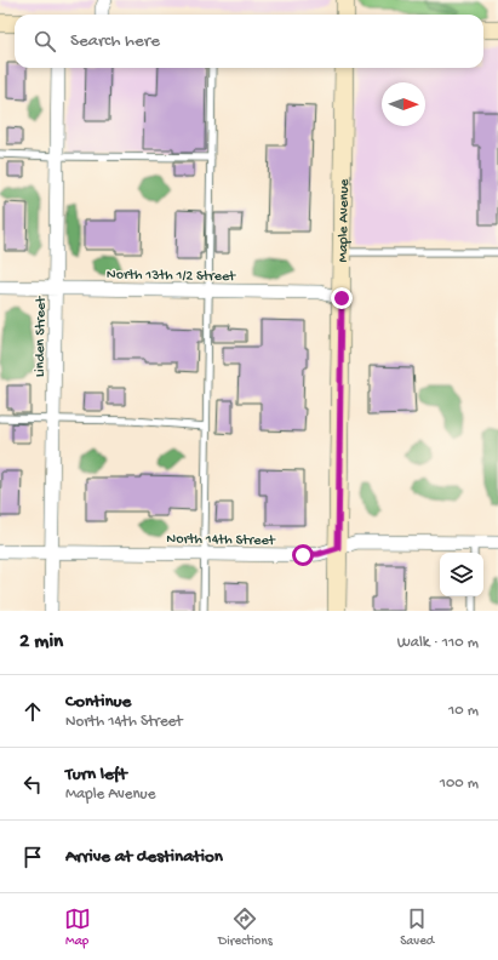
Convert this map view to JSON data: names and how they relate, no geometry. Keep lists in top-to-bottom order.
{
  "streets": {
    "main road": ["Maple Avenue"],
    "street": ["North 13th 1/2 Street", "Linden Street", "North 14th Street"]
  },
  "crossings": [
    ["Maple Avenue", "North 13th 1/2 Street"],
    ["Maple Avenue", "North 14th Street"],
    ["North 13th 1/2 Street", "Linden Street"],
    ["Linden Street", "North 14th Street"]
  ],
  "north": "right",
  "page": {
    "search": "Search here",
    "heading": ["2 min", "Walk · 110 m"],
    "list": [
      ["Continue", "North 14th Street", "10 m"],
      ["Turn left", "Maple Avenue", "100 m"],
      "Arrive at destination"
    ],
    "nav": ["Map", "Directions", "Saved"]
  }
}
